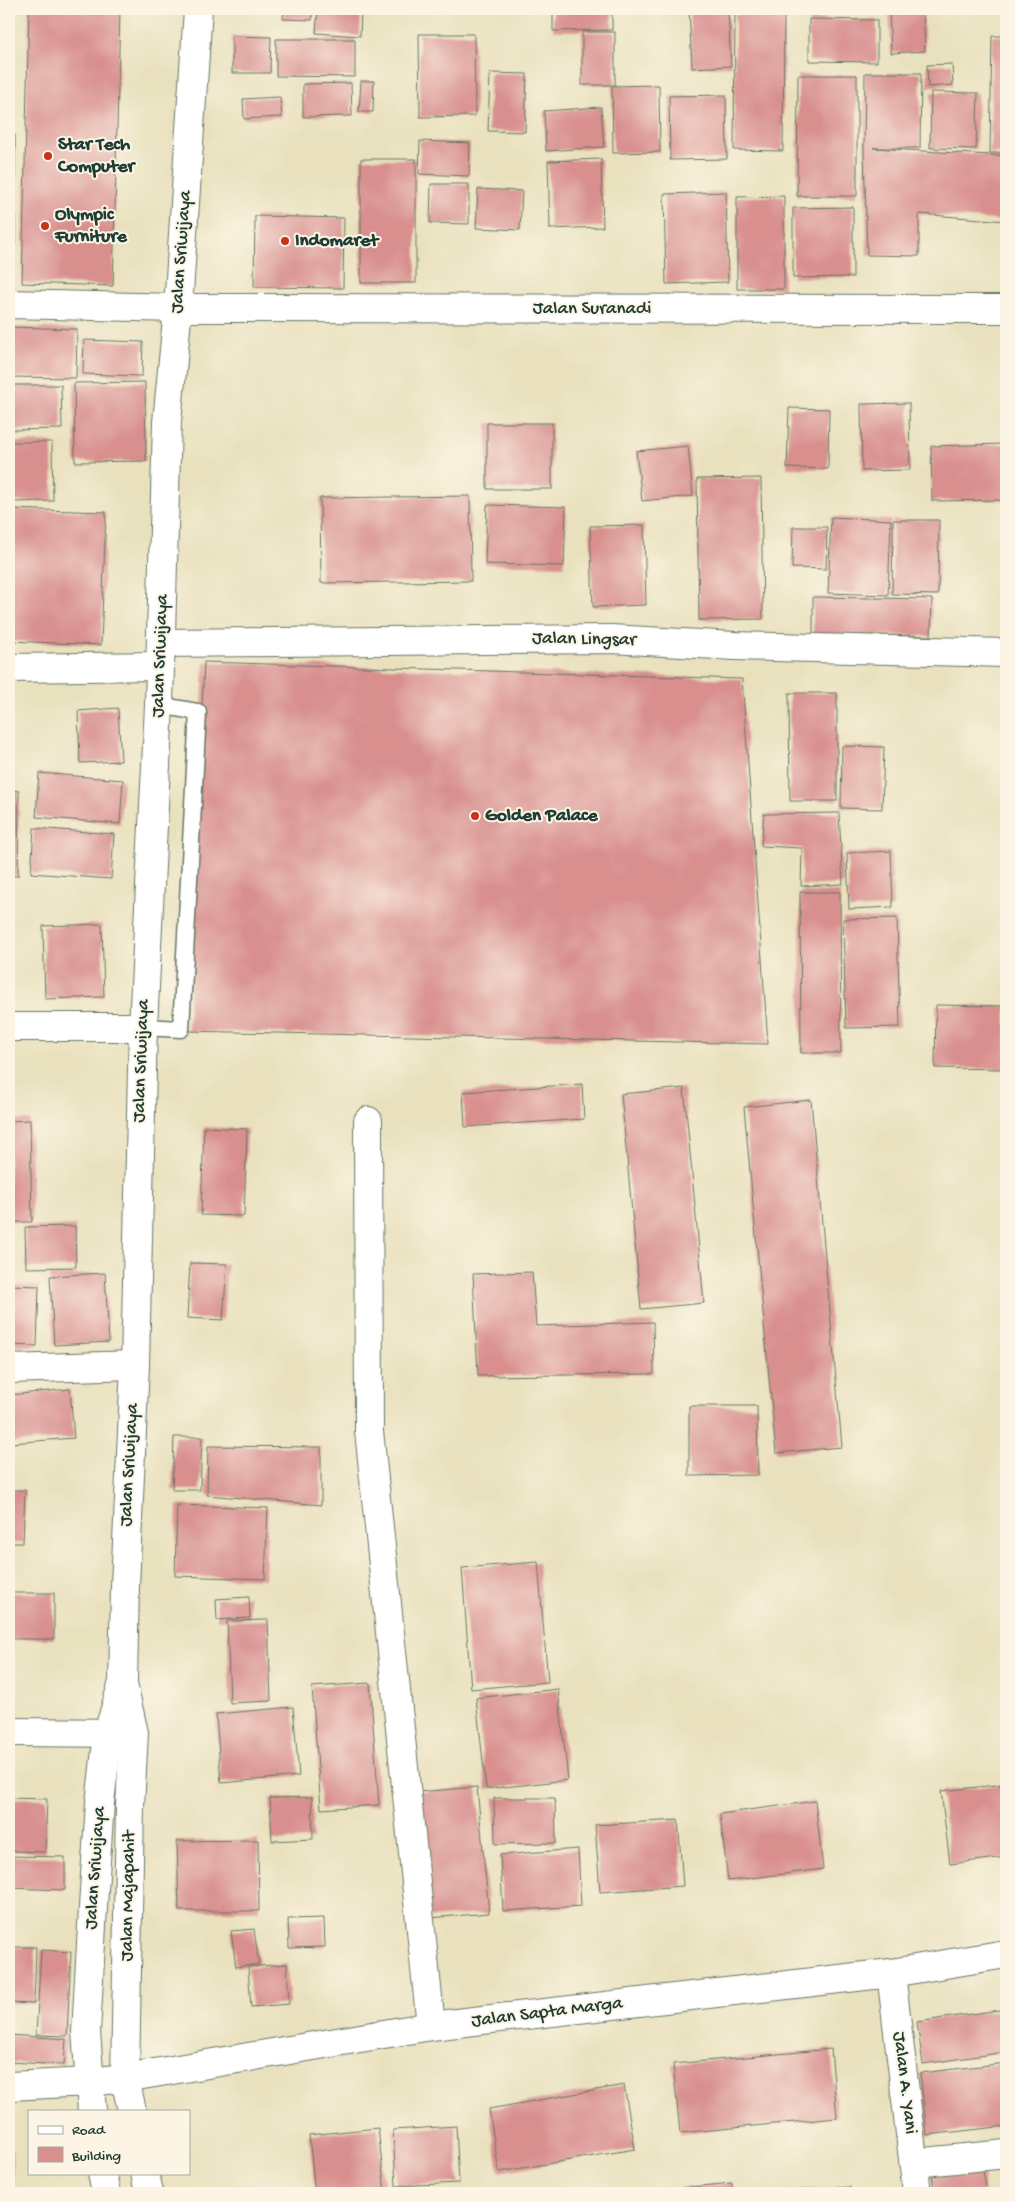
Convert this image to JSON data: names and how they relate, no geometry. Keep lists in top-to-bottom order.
{
  "streets": {
    "street": [
      "Jalan Sriwijaya",
      "Jalan Suranadi",
      "Jalan Lingsar",
      "Jalan Majapahit",
      "Jalan Sapta Marga",
      "Jalan A. Yani"
    ]
  },
  "crossings": [
    ["Jalan Sriwijaya", "Jalan Suranadi"],
    ["Jalan Sriwijaya", "Jalan Lingsar"],
    ["Jalan Sriwijaya", "Jalan Majapahit"],
    ["Jalan Sriwijaya", "Jalan Sapta Marga"],
    ["Jalan Majapahit", "Jalan Sapta Marga"],
    ["Jalan Sapta Marga", "Jalan A. Yani"]
  ],
  "places": [
    "Star Tech Computer",
    "Olympic Furniture",
    "Indomaret",
    "Golden Palace"
  ],
  "legend": ["Road", "Building"]
}
